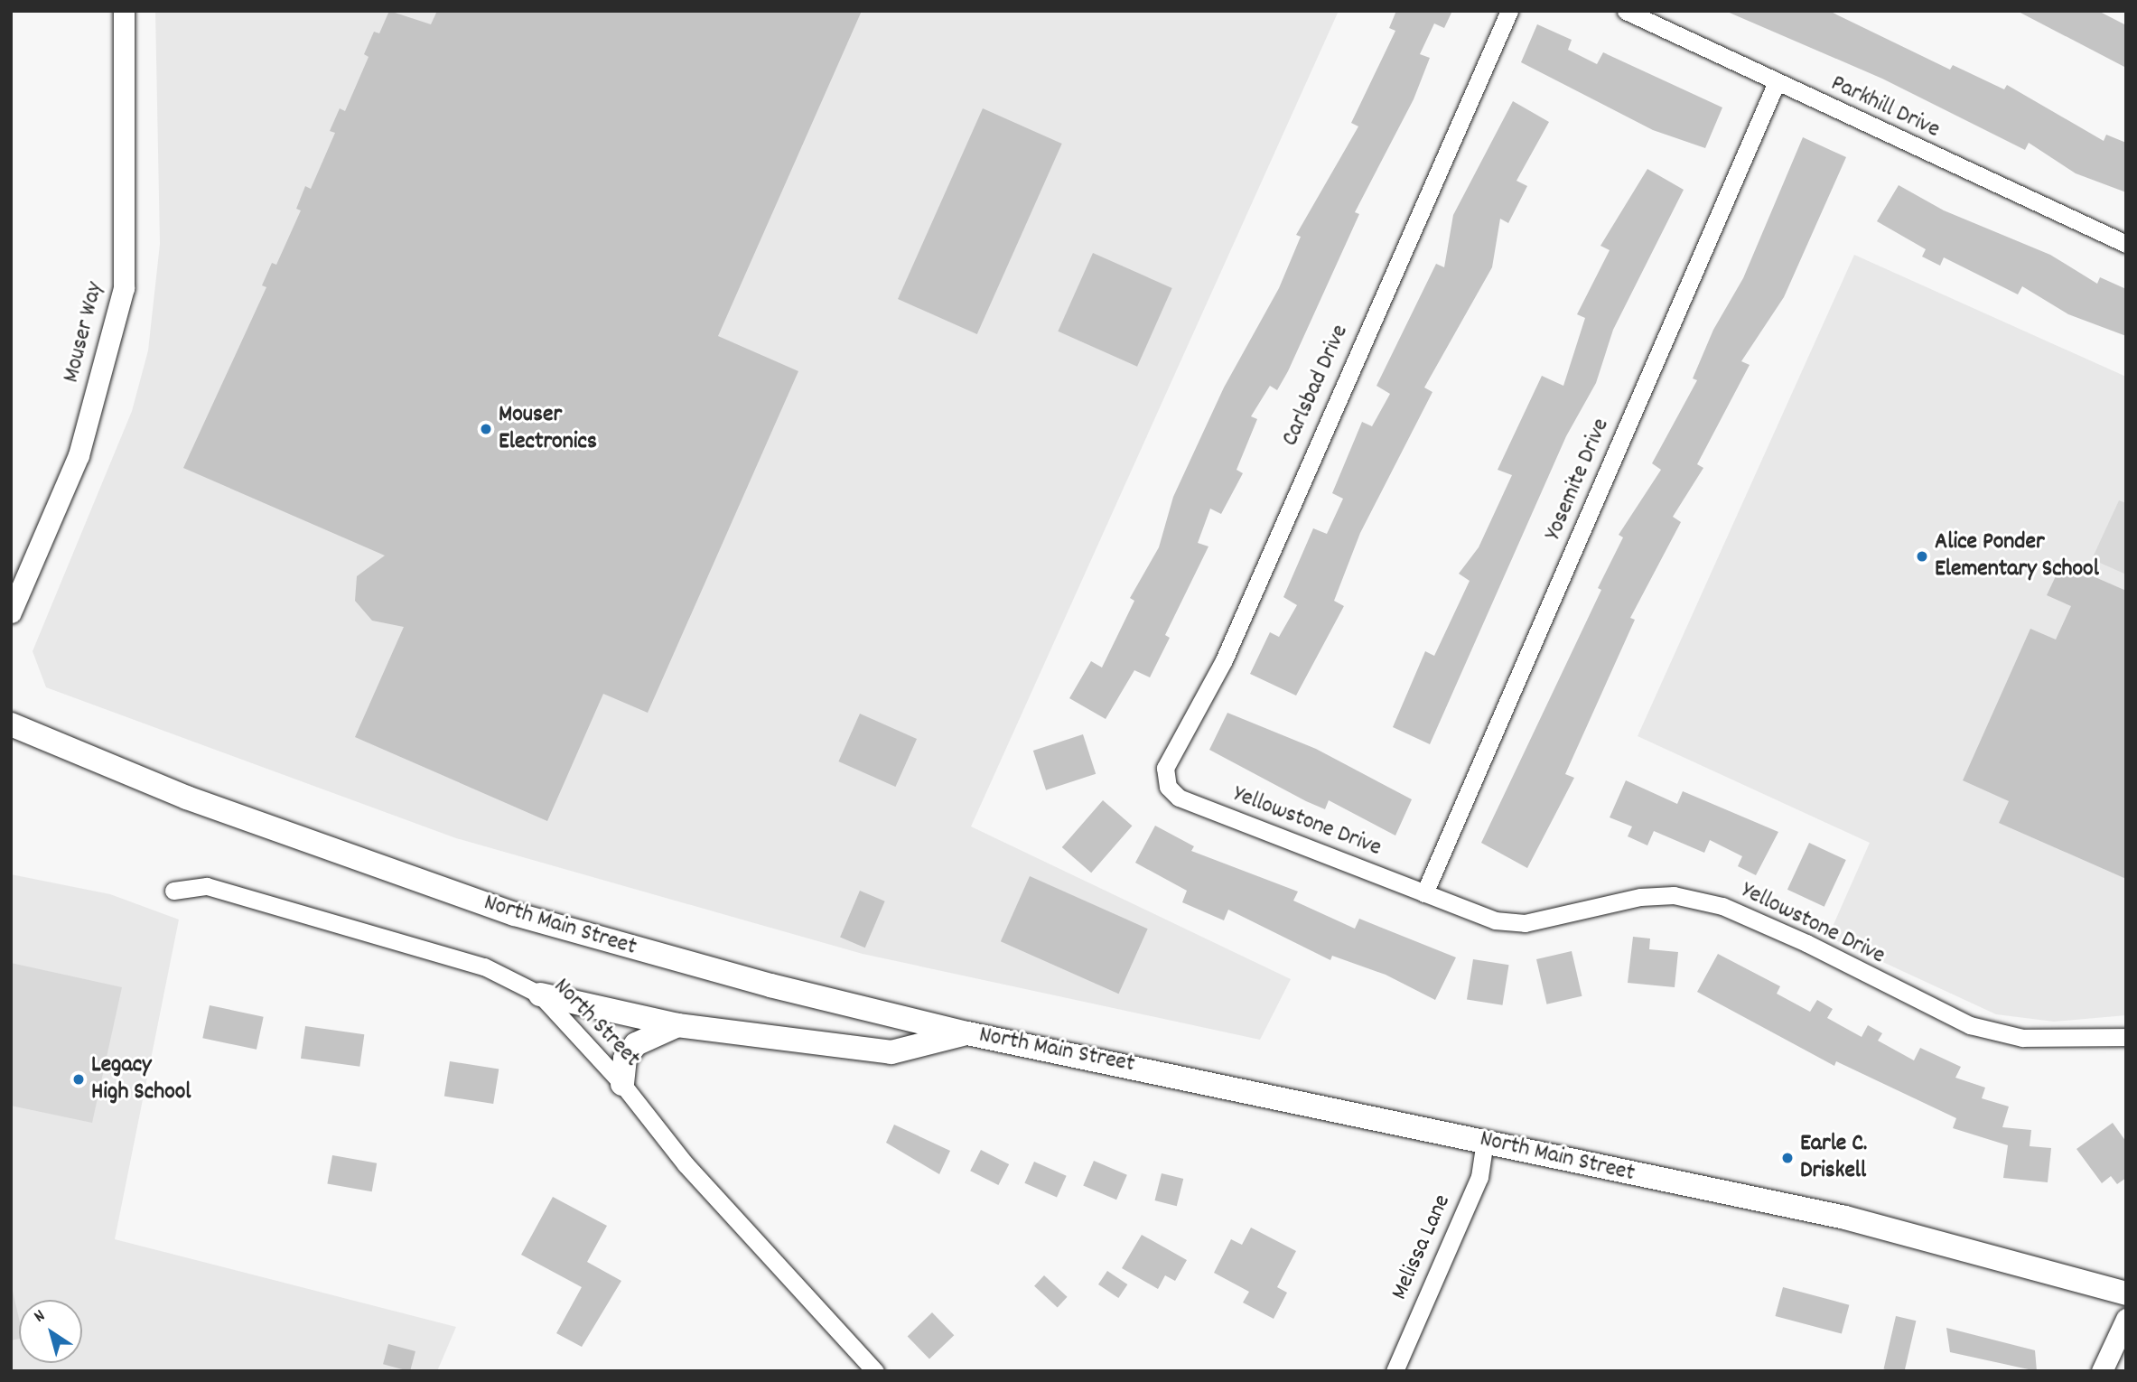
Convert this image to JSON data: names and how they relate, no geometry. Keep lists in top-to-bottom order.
{
  "streets": {
    "main road": ["North Main Street"],
    "street": [
      "Parkhill Drive",
      "Mouser Way",
      "Carlsbad Drive",
      "Yosemite Drive",
      "Yellowstone Drive",
      "North Street",
      "Melissa Lane"
    ]
  },
  "crossings": [
    ["Parkhill Drive", "Yosemite Drive"],
    ["Carlsbad Drive", "Yellowstone Drive"],
    ["Yosemite Drive", "Yellowstone Drive"],
    ["North Main Street", "Melissa Lane"]
  ],
  "places": [
    "Mouser Electronics",
    "Alice Ponder Elementary School",
    "Legacy High School",
    "Earle C. Driskell"
  ],
  "north": "top left"
}
